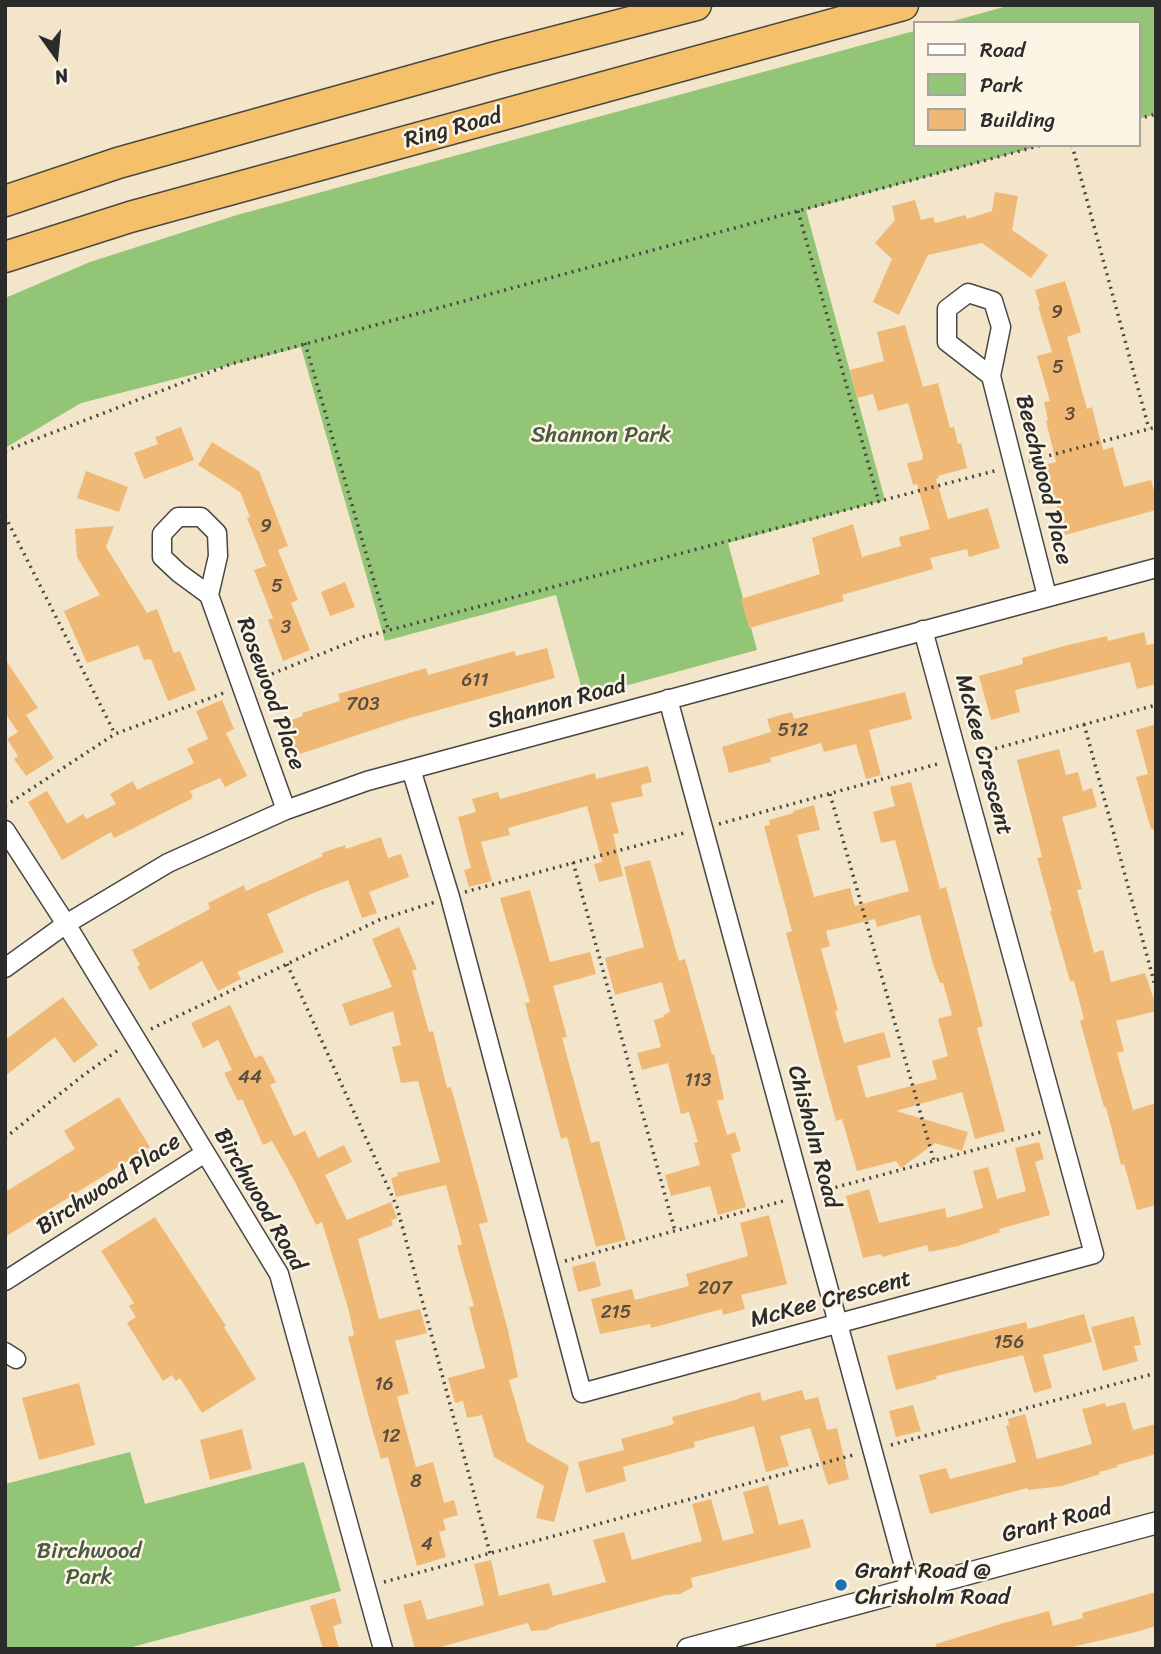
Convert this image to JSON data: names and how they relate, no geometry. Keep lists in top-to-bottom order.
{
  "streets": {
    "highway": ["Ring Road"],
    "street": [
      "Beechwood Place",
      "Rosewood Place",
      "Shannon Road",
      "McKee Crescent",
      "Chisholm Road",
      "Birchwood Place",
      "Birchwood Road",
      "Grant Road"
    ]
  },
  "crossings": [
    ["Beechwood Place", "Shannon Road"],
    ["Rosewood Place", "Shannon Road"],
    ["Shannon Road", "McKee Crescent"],
    ["Shannon Road", "Chisholm Road"],
    ["Shannon Road", "Birchwood Road"],
    ["McKee Crescent", "Chisholm Road"],
    ["Chisholm Road", "Grant Road"],
    ["Birchwood Place", "Birchwood Road"]
  ],
  "parks": ["Shannon Park", "Birchwood Park"],
  "places": ["Grant Road @ Chrisholm Road"],
  "house_numbers": [
    "9",
    "5",
    "3",
    "9",
    "5",
    "3",
    "611",
    "703",
    "512",
    "44",
    "113",
    "207",
    "215",
    "156",
    "16",
    "12",
    "8",
    "4"
  ],
  "legend": ["Road", "Park", "Building"],
  "north": "bottom"
}
